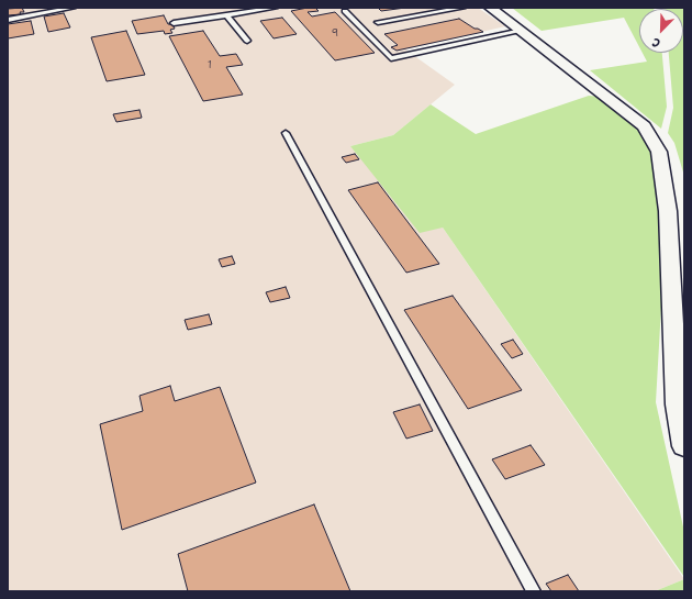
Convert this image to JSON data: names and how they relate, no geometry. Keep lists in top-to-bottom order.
{
  "house_numbers": ["9", "1"],
  "north": "bottom left"
}
